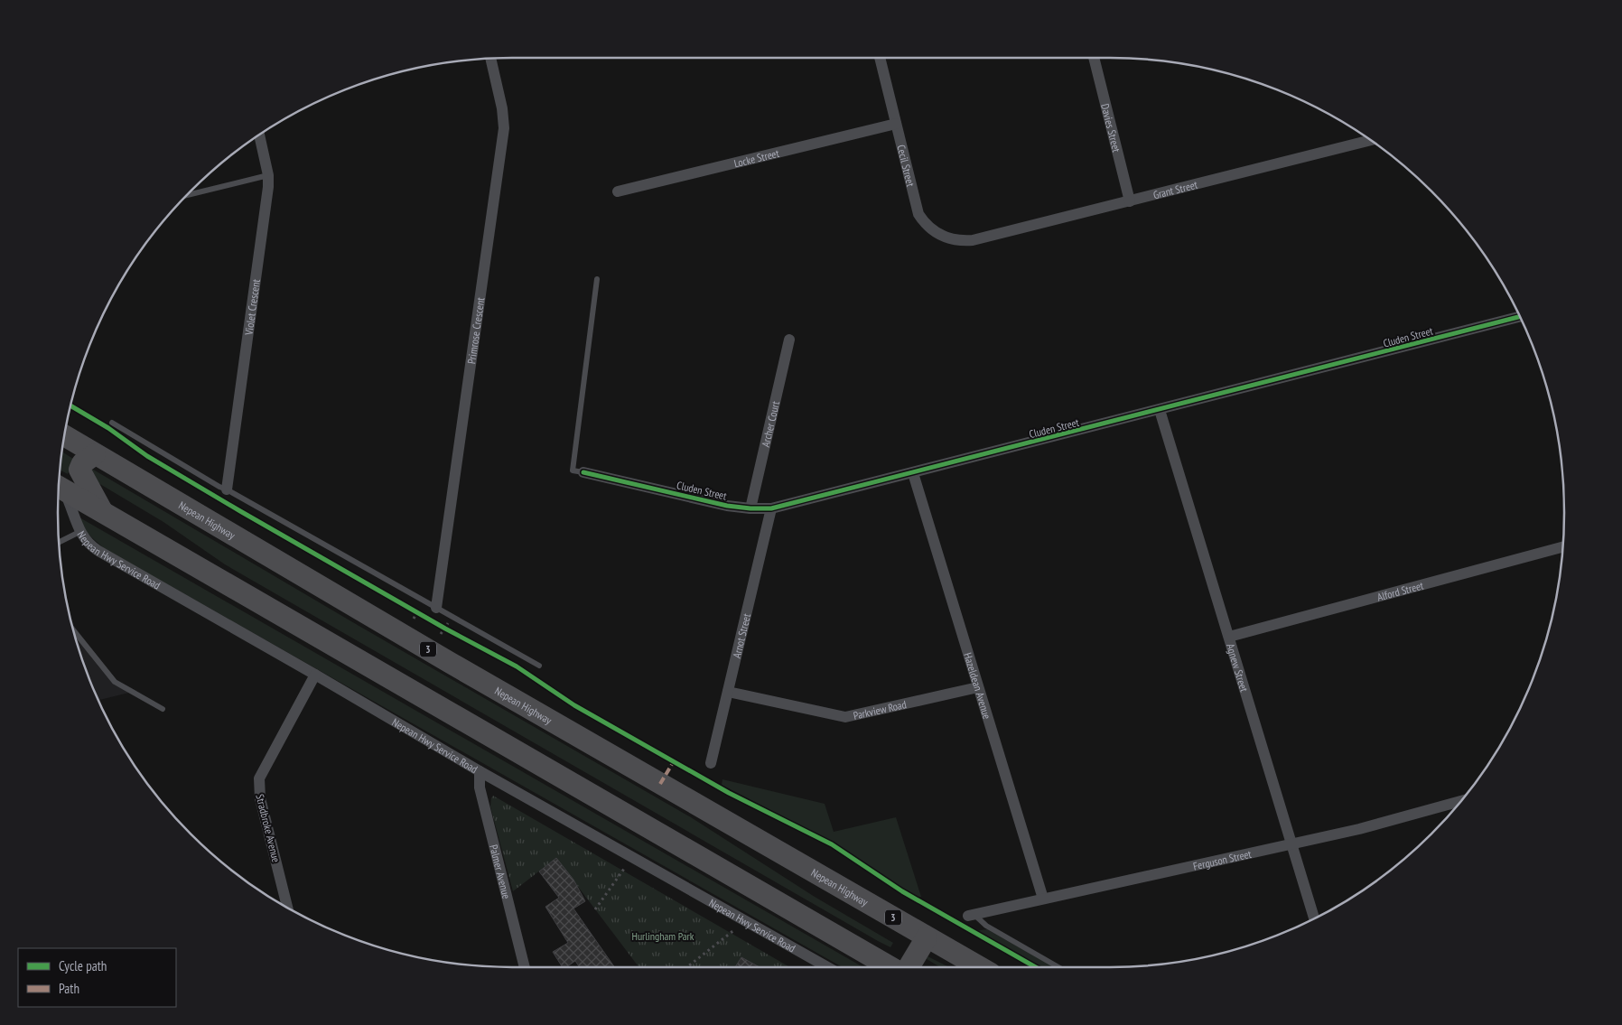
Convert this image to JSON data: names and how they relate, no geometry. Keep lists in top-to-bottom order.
{
  "streets": {
    "highway": ["Nepean Highway", "3"],
    "street": [
      "Davies Street",
      "Locke Street",
      "Cecil Street",
      "Grant Street",
      "Violet Crescent",
      "Primrose Crescent",
      "Cluden Street",
      "Archer Court",
      "Nepean Hwy Service Road",
      "Alford Street",
      "Arnot Street",
      "Agnew Street",
      "Hazeldean Avenue",
      "Parkview Road",
      "Stradbroke Avenue",
      "Ferguson Street",
      "Palmer Avenue"
    ]
  },
  "crossings": [
    ["Davies Street", "Grant Street"],
    ["Locke Street", "Cecil Street"],
    ["Cecil Street", "Grant Street"],
    ["Cluden Street", "Archer Court"],
    ["Cluden Street", "Arnot Street"],
    ["Cluden Street", "Agnew Street"],
    ["Cluden Street", "Hazeldean Avenue"],
    ["Nepean Hwy Service Road", "Stradbroke Avenue"],
    ["Nepean Hwy Service Road", "Palmer Avenue"],
    ["Alford Street", "Agnew Street"],
    ["Arnot Street", "Parkview Road"],
    ["Agnew Street", "Ferguson Street"],
    ["Hazeldean Avenue", "Parkview Road"],
    ["Hazeldean Avenue", "Ferguson Street"]
  ],
  "parks": ["Hurlingham Park"],
  "legend": ["Cycle path", "Path"]
}
